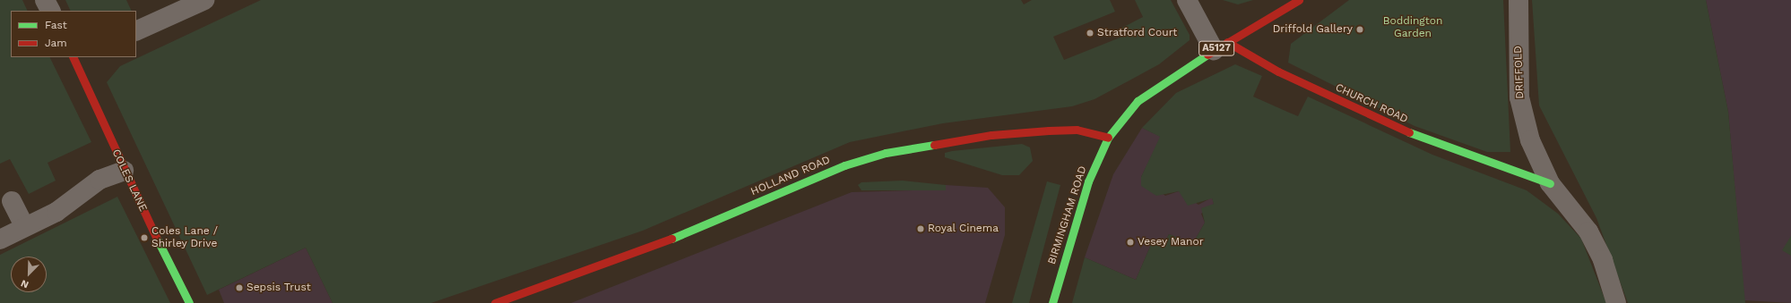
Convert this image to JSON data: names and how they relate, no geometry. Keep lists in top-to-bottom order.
{
  "streets": {
    "street": [
      "A5127",
      "DRIFFOLD",
      "CHURCH ROAD",
      "HOLLAND ROAD",
      "COLES LANE",
      "BIRMINGHAM ROAD"
    ]
  },
  "crossings": [
    ["DRIFFOLD", "CHURCH ROAD"],
    ["CHURCH ROAD", "BIRMINGHAM ROAD"],
    ["HOLLAND ROAD", "BIRMINGHAM ROAD"]
  ],
  "parks": ["Boddington Garden"],
  "places": [
    "Driffold Gallery",
    "Stratford Court",
    "Royal Cinema",
    "Coles Lane / Shirley Drive",
    "Vesey Manor",
    "Sepsis Trust"
  ],
  "legend": ["Fast", "Jam"],
  "north": "bottom left"
}
